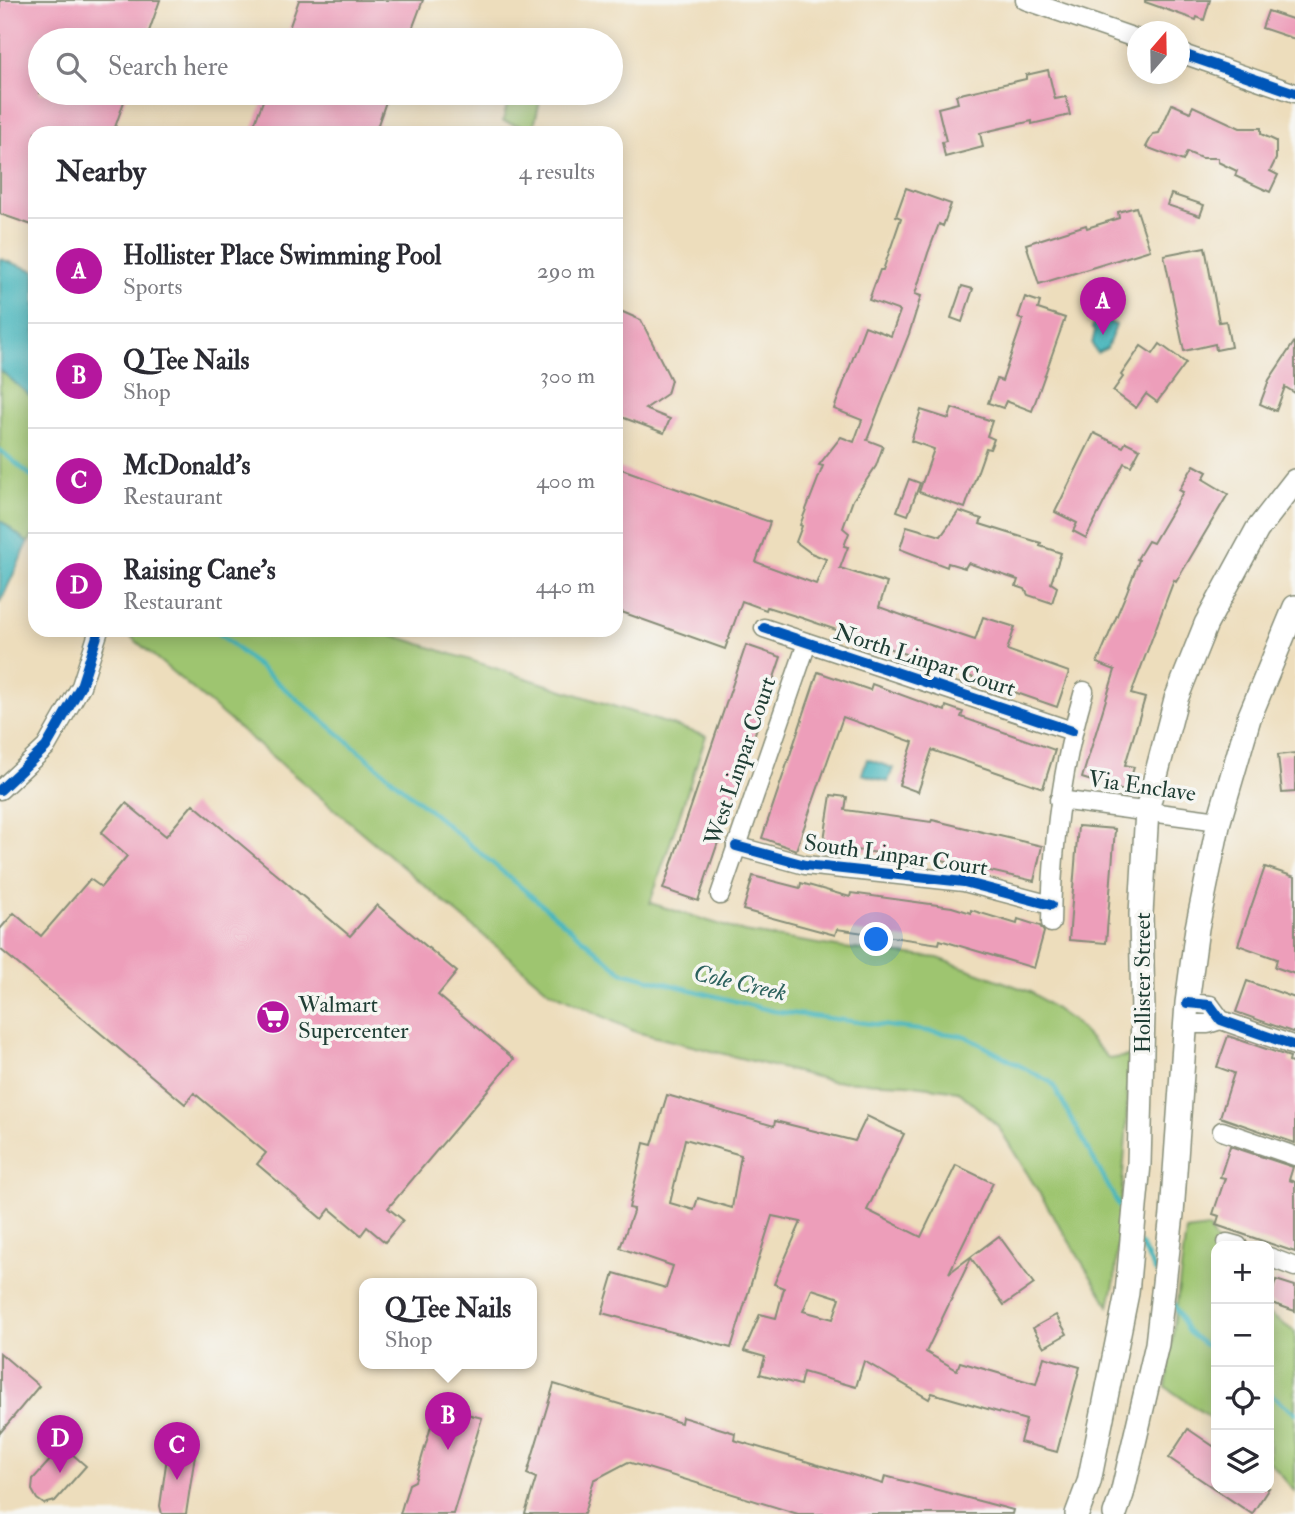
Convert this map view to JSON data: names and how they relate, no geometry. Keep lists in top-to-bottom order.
{
  "streets": {
    "main road": ["Hollister Street"],
    "street": [
      "North Linpar Court",
      "West Linpar Court",
      "Via Enclave",
      "South Linpar Court"
    ]
  },
  "crossings": [
    ["North Linpar Court", "West Linpar Court"],
    ["West Linpar Court", "South Linpar Court"],
    ["Via Enclave", "Hollister Street"]
  ],
  "water": ["Cole Creek"],
  "places": {
    "supermarket": ["Walmart Supercenter"]
  },
  "north": "top",
  "page": {
    "search": "Search here",
    "heading": ["Nearby", "4 results"],
    "list": [
      {
        "mark": "A",
        "name": "Hollister Place Swimming Pool",
        "note": "Sports",
        "value": "290 m"
      },
      {
        "mark": "B",
        "name": "Q Tee Nails",
        "note": "Shop",
        "value": "300 m"
      },
      {
        "mark": "C",
        "name": "McDonald's",
        "note": "Restaurant",
        "value": "400 m"
      },
      {
        "mark": "D",
        "name": "Raising Cane's",
        "note": "Restaurant",
        "value": "440 m"
      }
    ],
    "pins": [
      "A",
      "B",
      "D",
      "C"
    ],
    "map_buttons": ["+", "−"],
    "popup": ["Q Tee Nails", "Shop"]
  }
}
